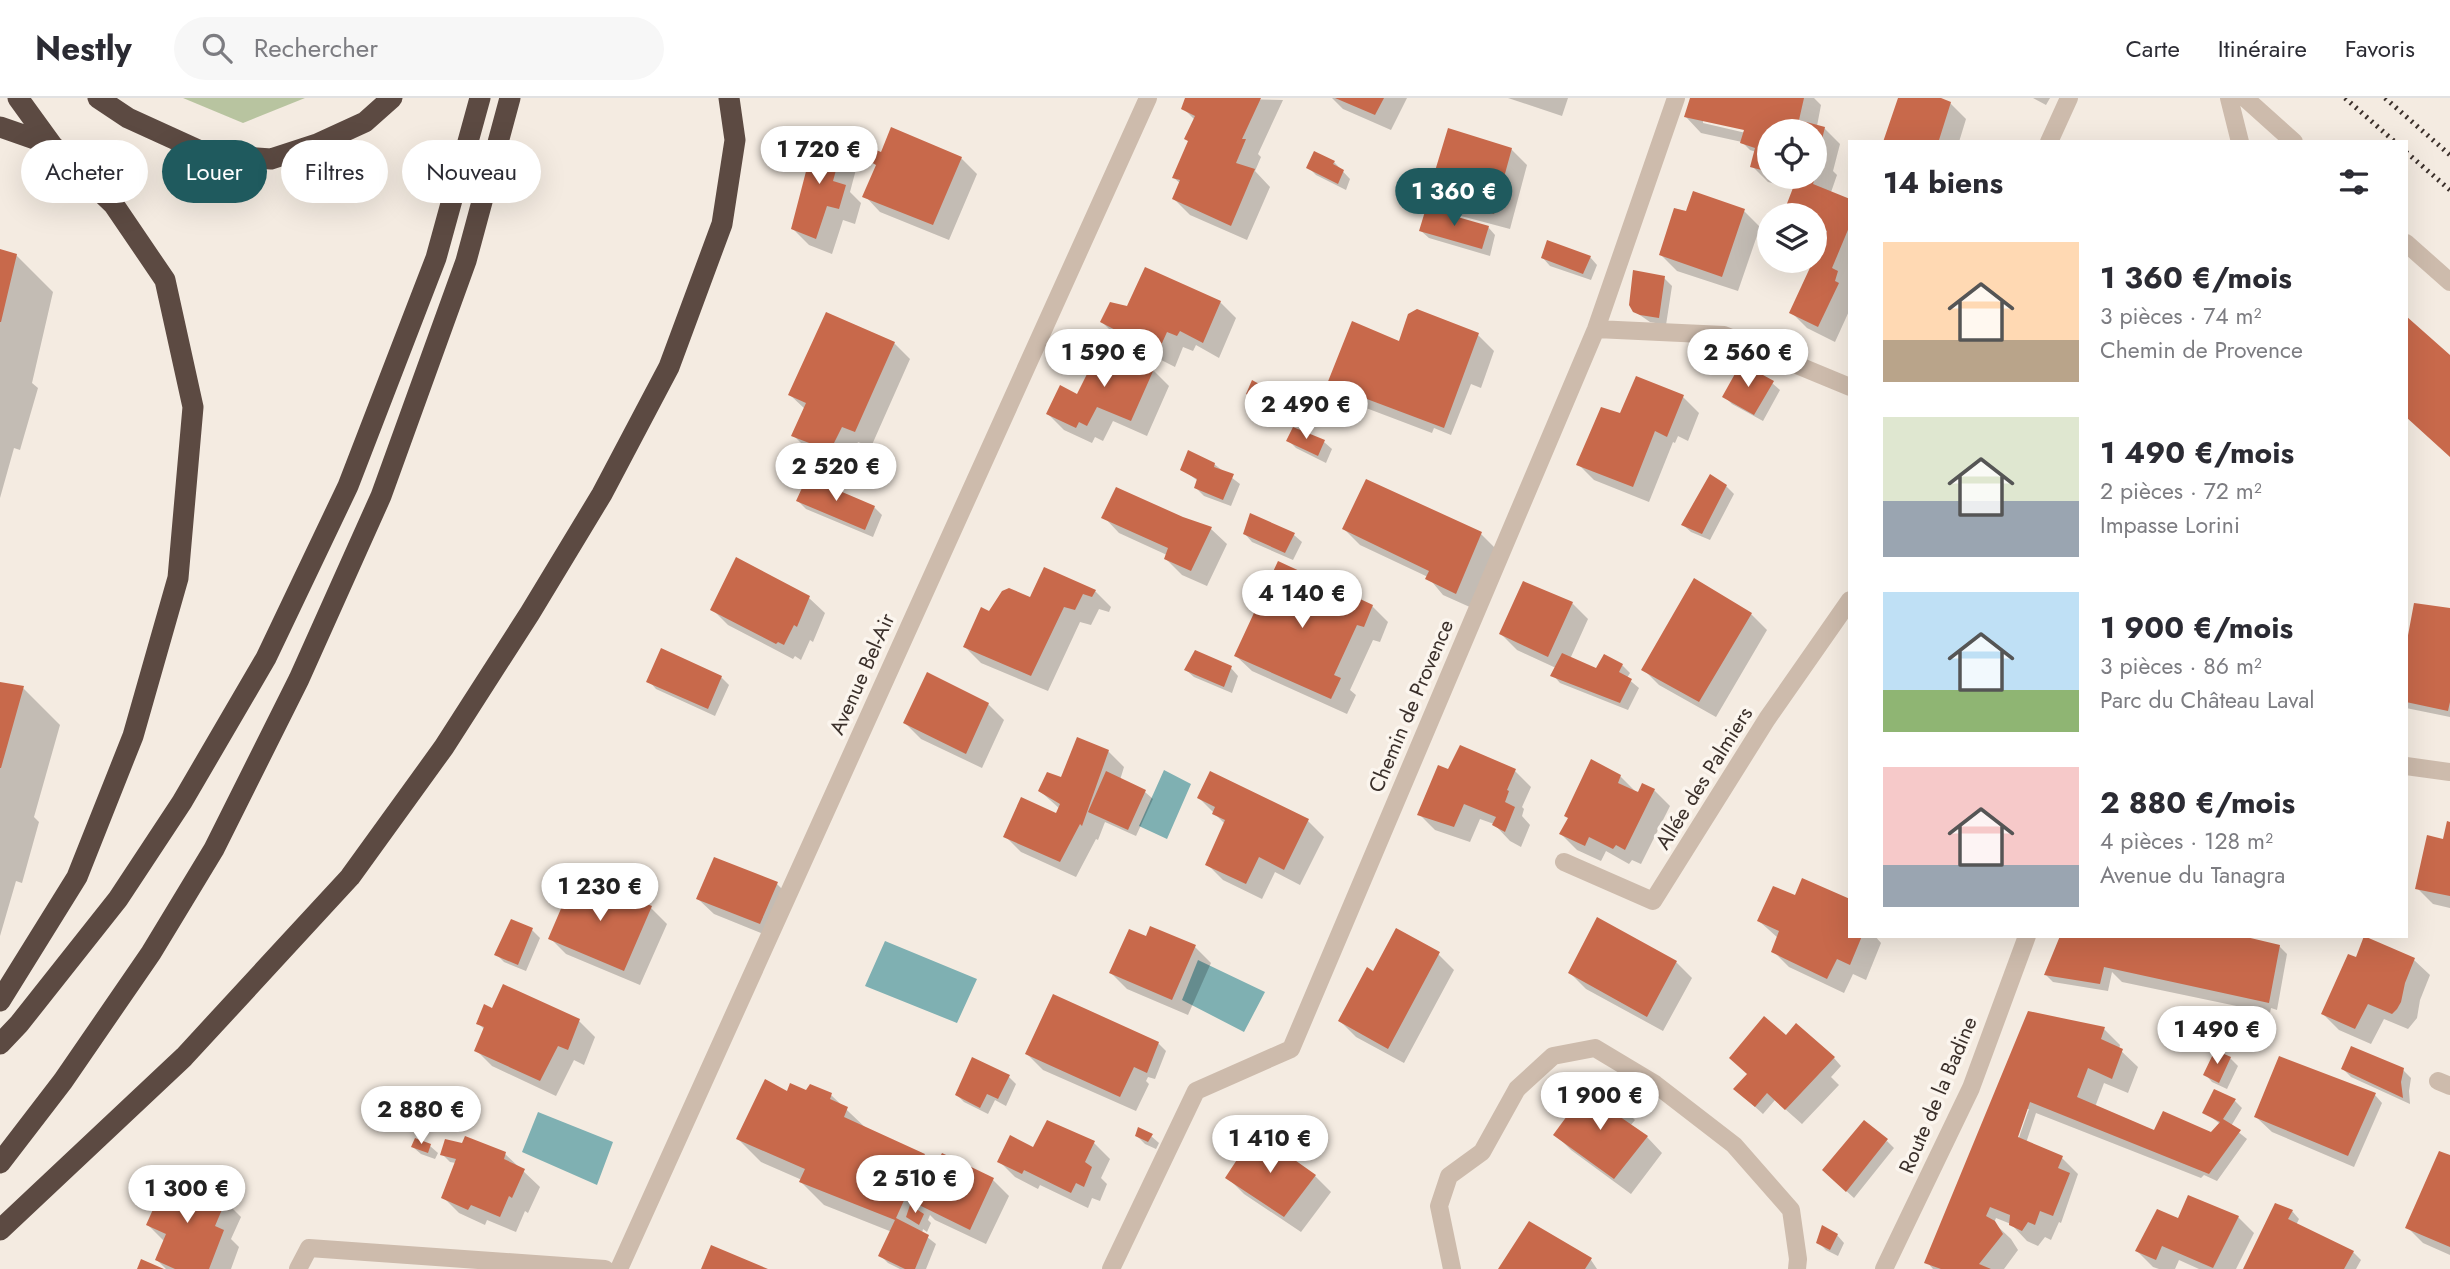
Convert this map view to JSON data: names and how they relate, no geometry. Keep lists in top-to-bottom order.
{
  "streets": {
    "street": [
      "Avenue Bel-Air",
      "Chemin de Provence",
      "Allée des Palmiers",
      "Route de la Badine"
    ]
  },
  "page": {
    "header": "Nestly",
    "search": "Rechercher",
    "nav": ["Carte", "Itinéraire", "Favoris"],
    "price": [
      "1 720 €",
      "1 360 €",
      "1 590 €",
      "2 560 €",
      "2 490 €",
      "2 520 €",
      "4 140 €",
      "1 230 €",
      "1 490 €",
      "1 900 €",
      "2 880 €",
      "1 410 €",
      "2 510 €",
      "1 300 €"
    ],
    "chip": [
      "Acheter",
      "Louer",
      "Filtres",
      "Nouveau"
    ],
    "heading": "14 biens",
    "list": [
      {
        "name": "1 360 €/mois",
        "note": "3 pièces · 74 m² · Chemin de Provence"
      },
      {
        "name": "1 490 €/mois",
        "note": "2 pièces · 72 m² · Impasse Lorini"
      },
      {
        "name": "1 900 €/mois",
        "note": "3 pièces · 86 m² · Parc du Château Laval"
      },
      {
        "name": "2 880 €/mois",
        "note": "4 pièces · 128 m² · Avenue du Tanagra"
      }
    ]
  }
}
